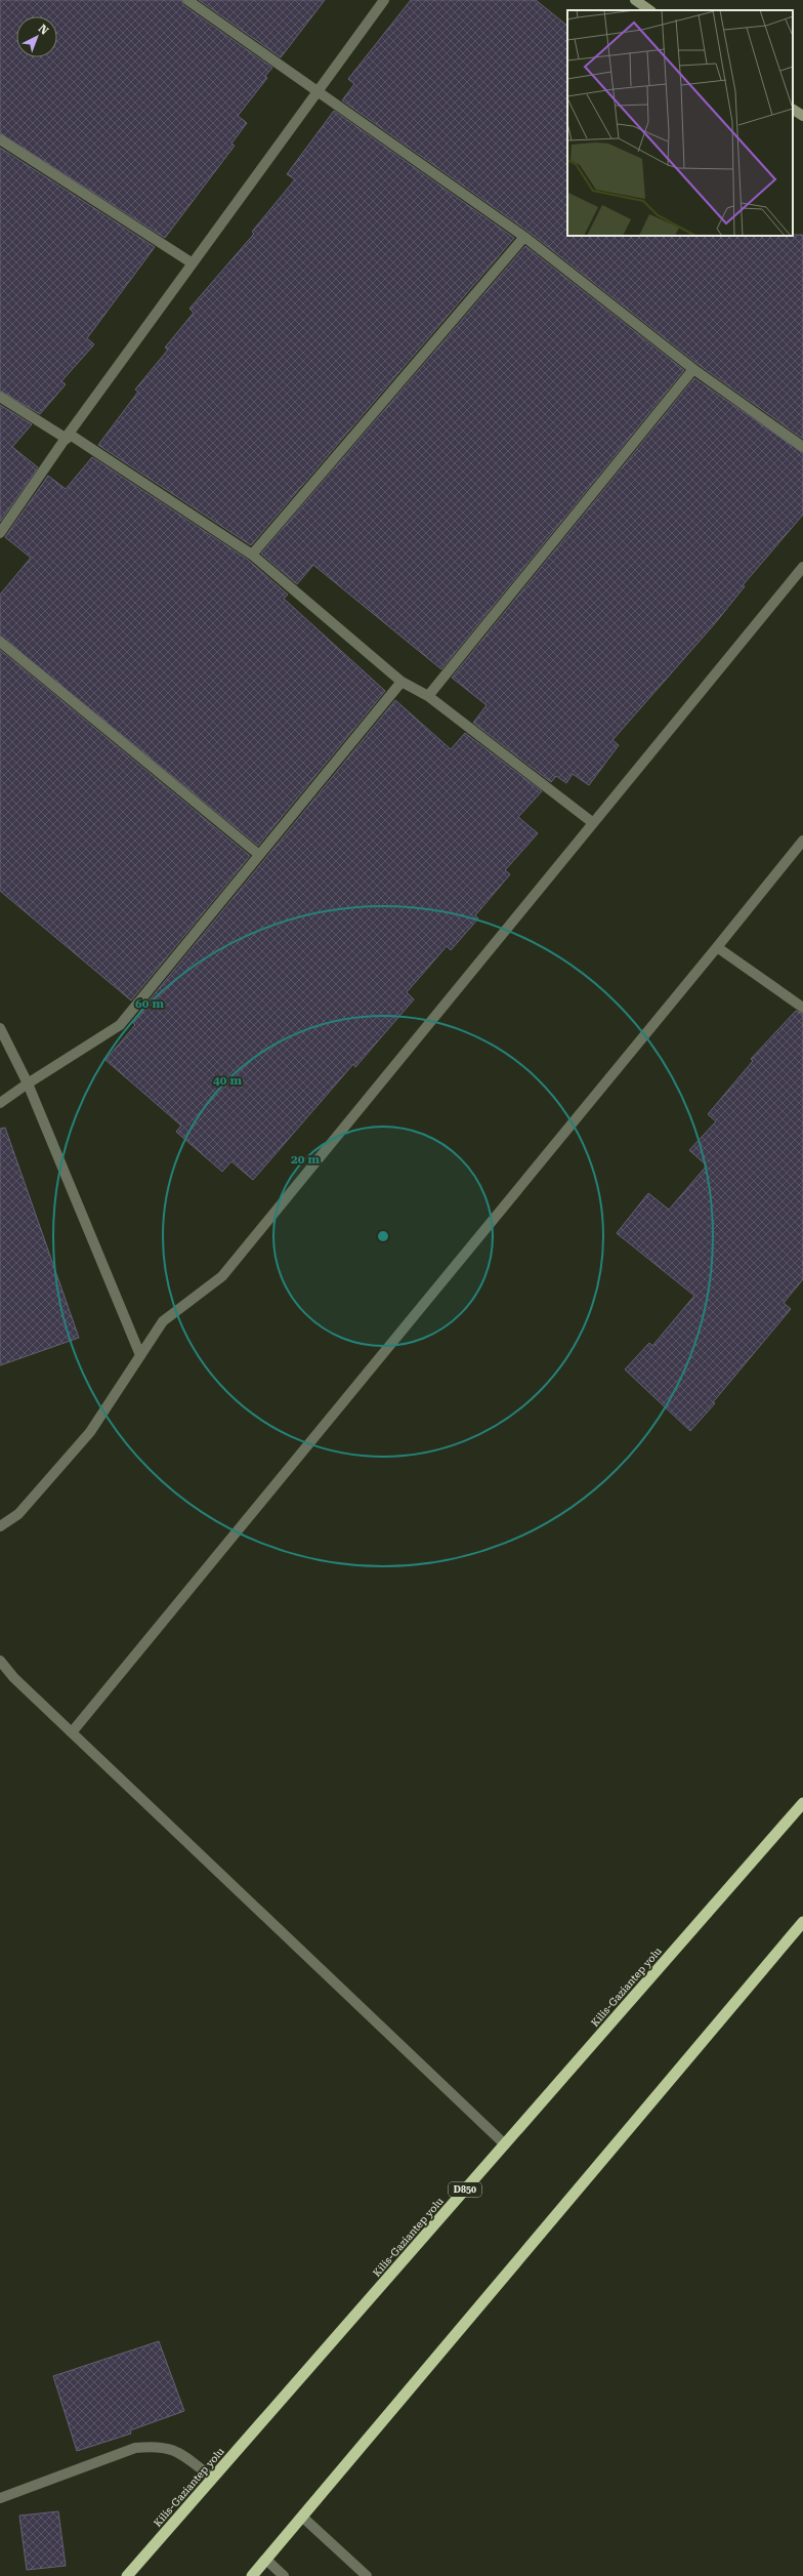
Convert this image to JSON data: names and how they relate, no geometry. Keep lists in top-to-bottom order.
{
  "streets": {
    "highway": ["Kilis-Gaziantep yolu", "D850"]
  },
  "north": "top right",
  "rings": ["60 m", "40 m", "20 m"]
}
